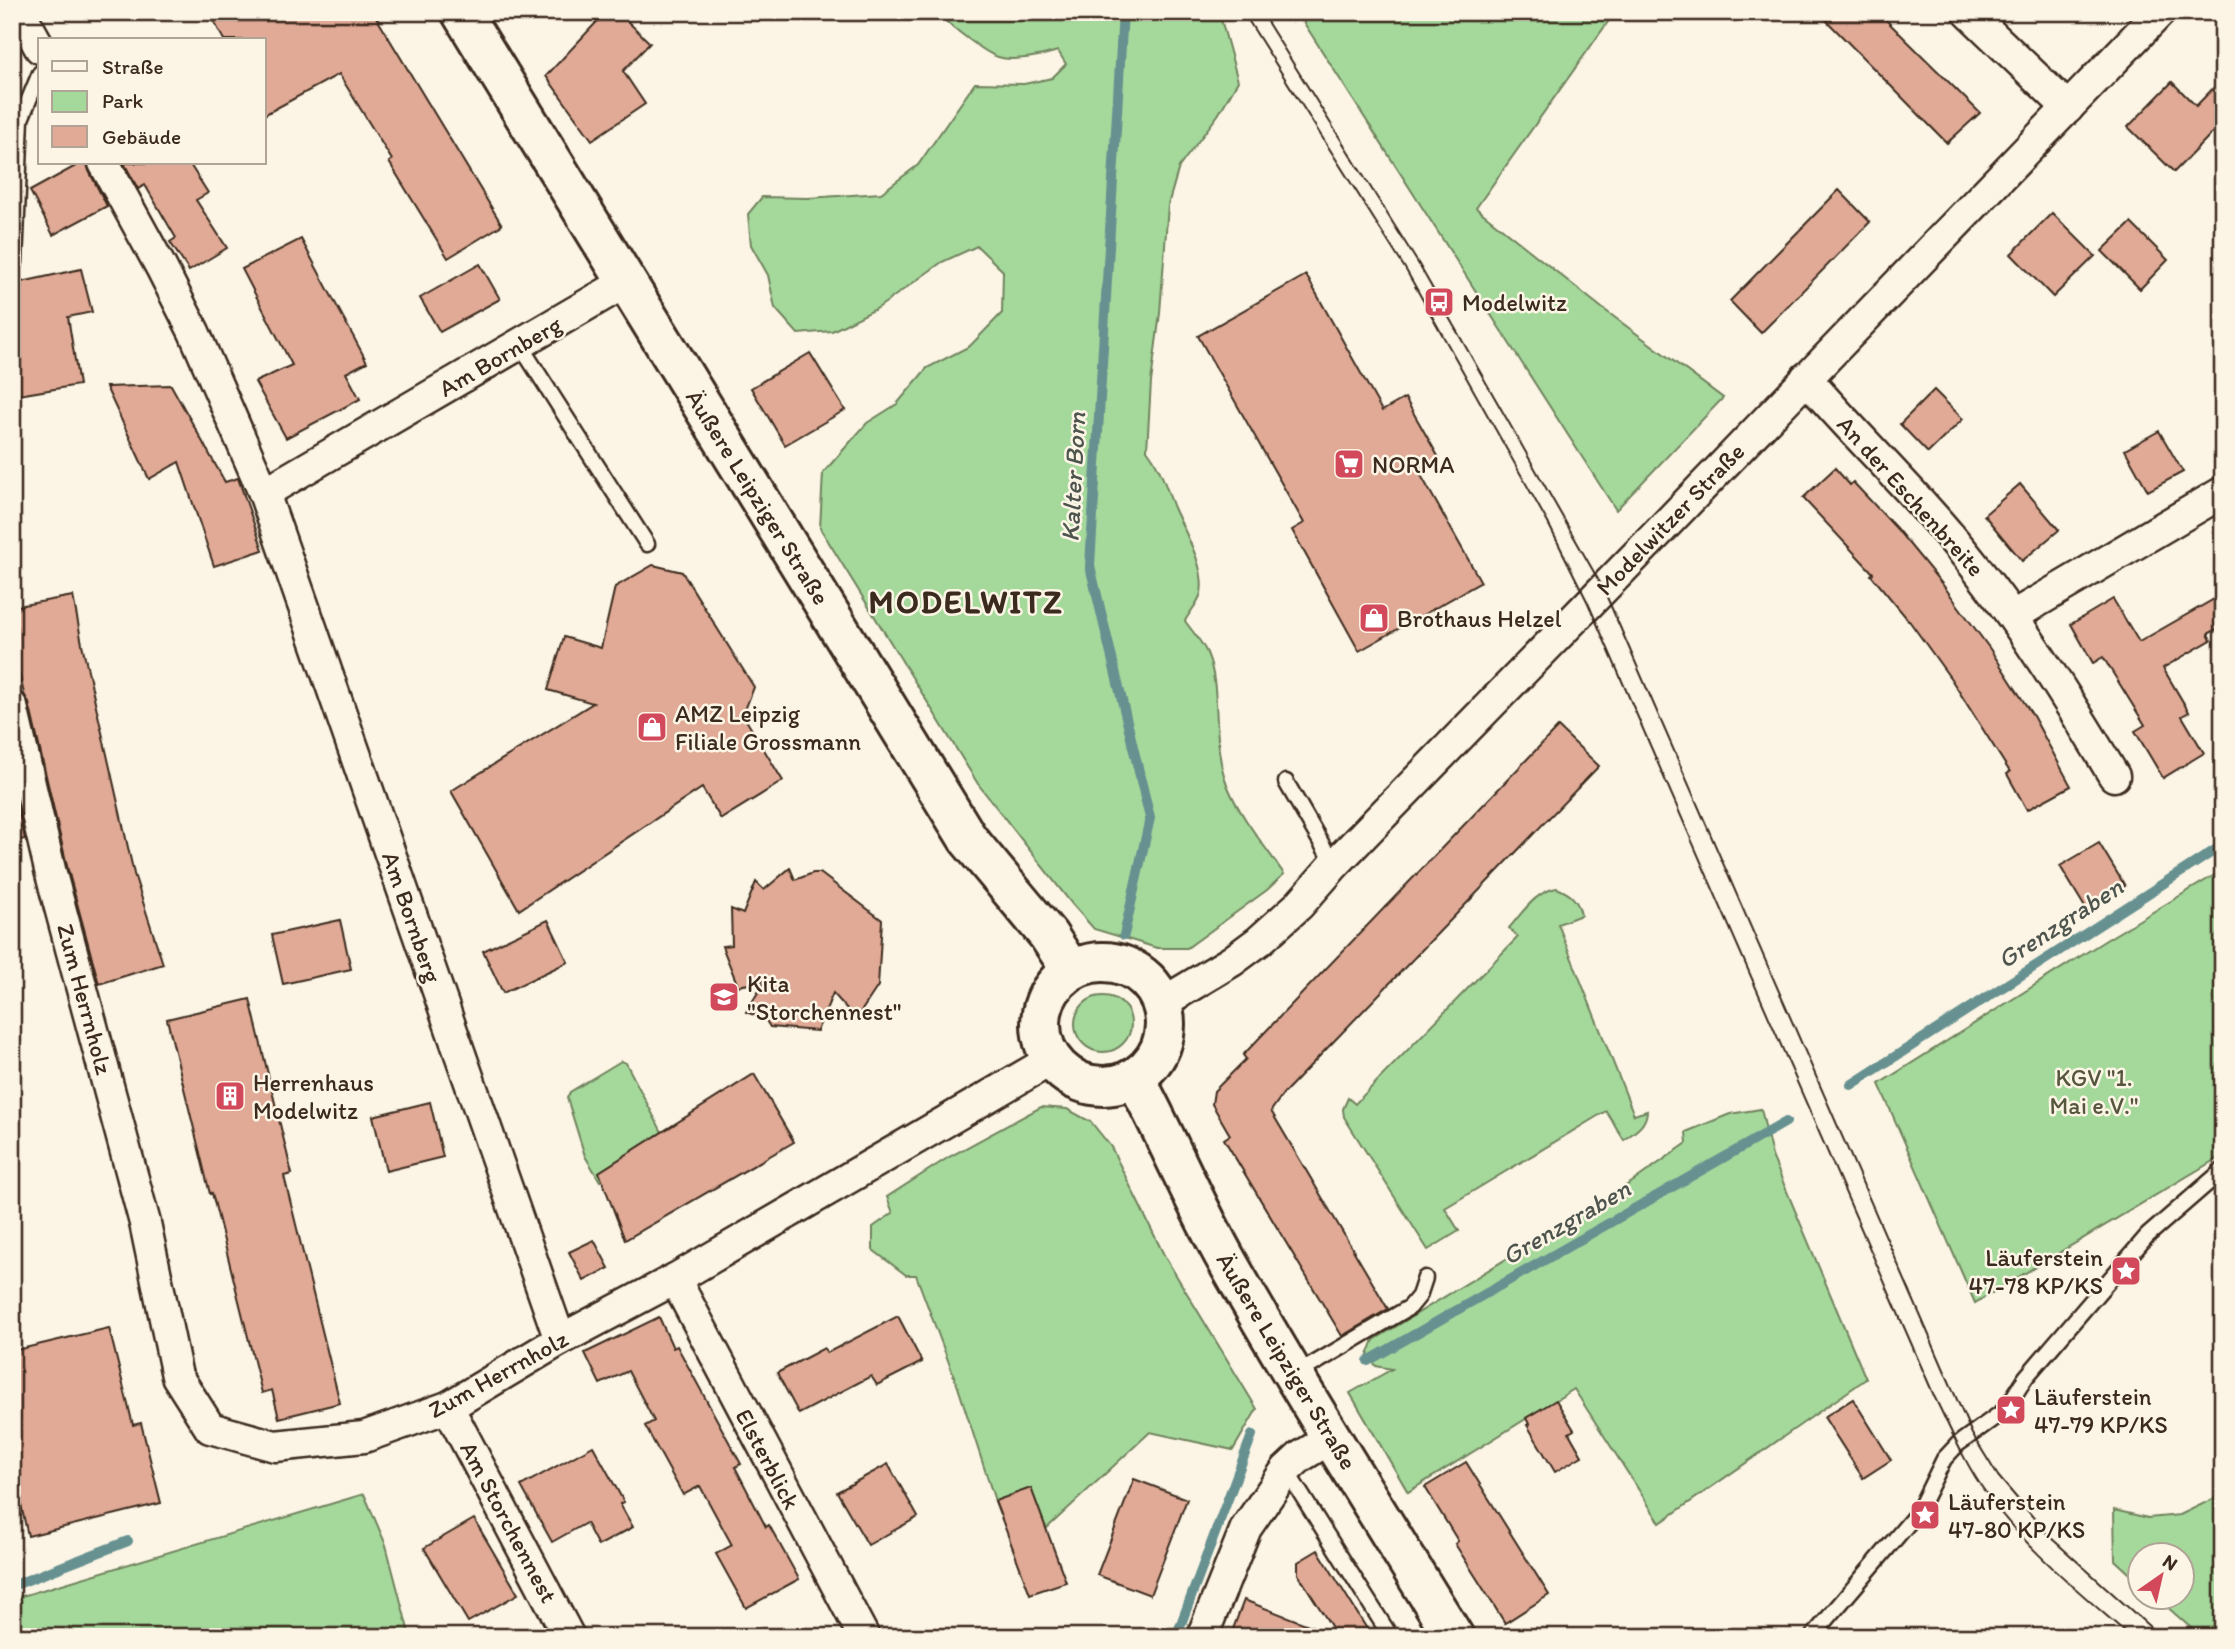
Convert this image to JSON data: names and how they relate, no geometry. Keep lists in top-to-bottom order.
{
  "streets": {
    "street": [
      "Am Bornberg",
      "An der Eschenbreite",
      "Äußere Leipziger Straße",
      "Modelwitzer Straße",
      "Zum Herrnholz",
      "Elsterblick",
      "Am Storchennest"
    ]
  },
  "crossings": [
    ["Am Bornberg", "Äußere Leipziger Straße"],
    ["Am Bornberg", "Zum Herrnholz"],
    ["An der Eschenbreite", "Modelwitzer Straße"],
    ["Äußere Leipziger Straße", "Modelwitzer Straße"],
    ["Äußere Leipziger Straße", "Zum Herrnholz"],
    ["Modelwitzer Straße", "Zum Herrnholz"],
    ["Zum Herrnholz", "Elsterblick"],
    ["Zum Herrnholz", "Am Storchennest"]
  ],
  "districts": ["MODELWITZ"],
  "water": ["Kalter Born", "Grenzgraben"],
  "parks": ["KGV \"1. Mai e.V.\""],
  "places": {
    "bus stop": ["Modelwitz"],
    "supermarket": ["NORMA"],
    "shop": ["Brothaus Helzel", "AMZ Leipzig Filiale Grossmann"],
    "school or university": ["Kita \"Storchennest\""],
    "building": ["Herrenhaus Modelwitz"],
    "place": ["Läuferstein 47-78 KP/KS", "Läuferstein 47-79 KP/KS", "Läuferstein 47-80 KP/KS"]
  },
  "legend": ["Straße", "Park", "Gebäude"],
  "north": "top right"
}
